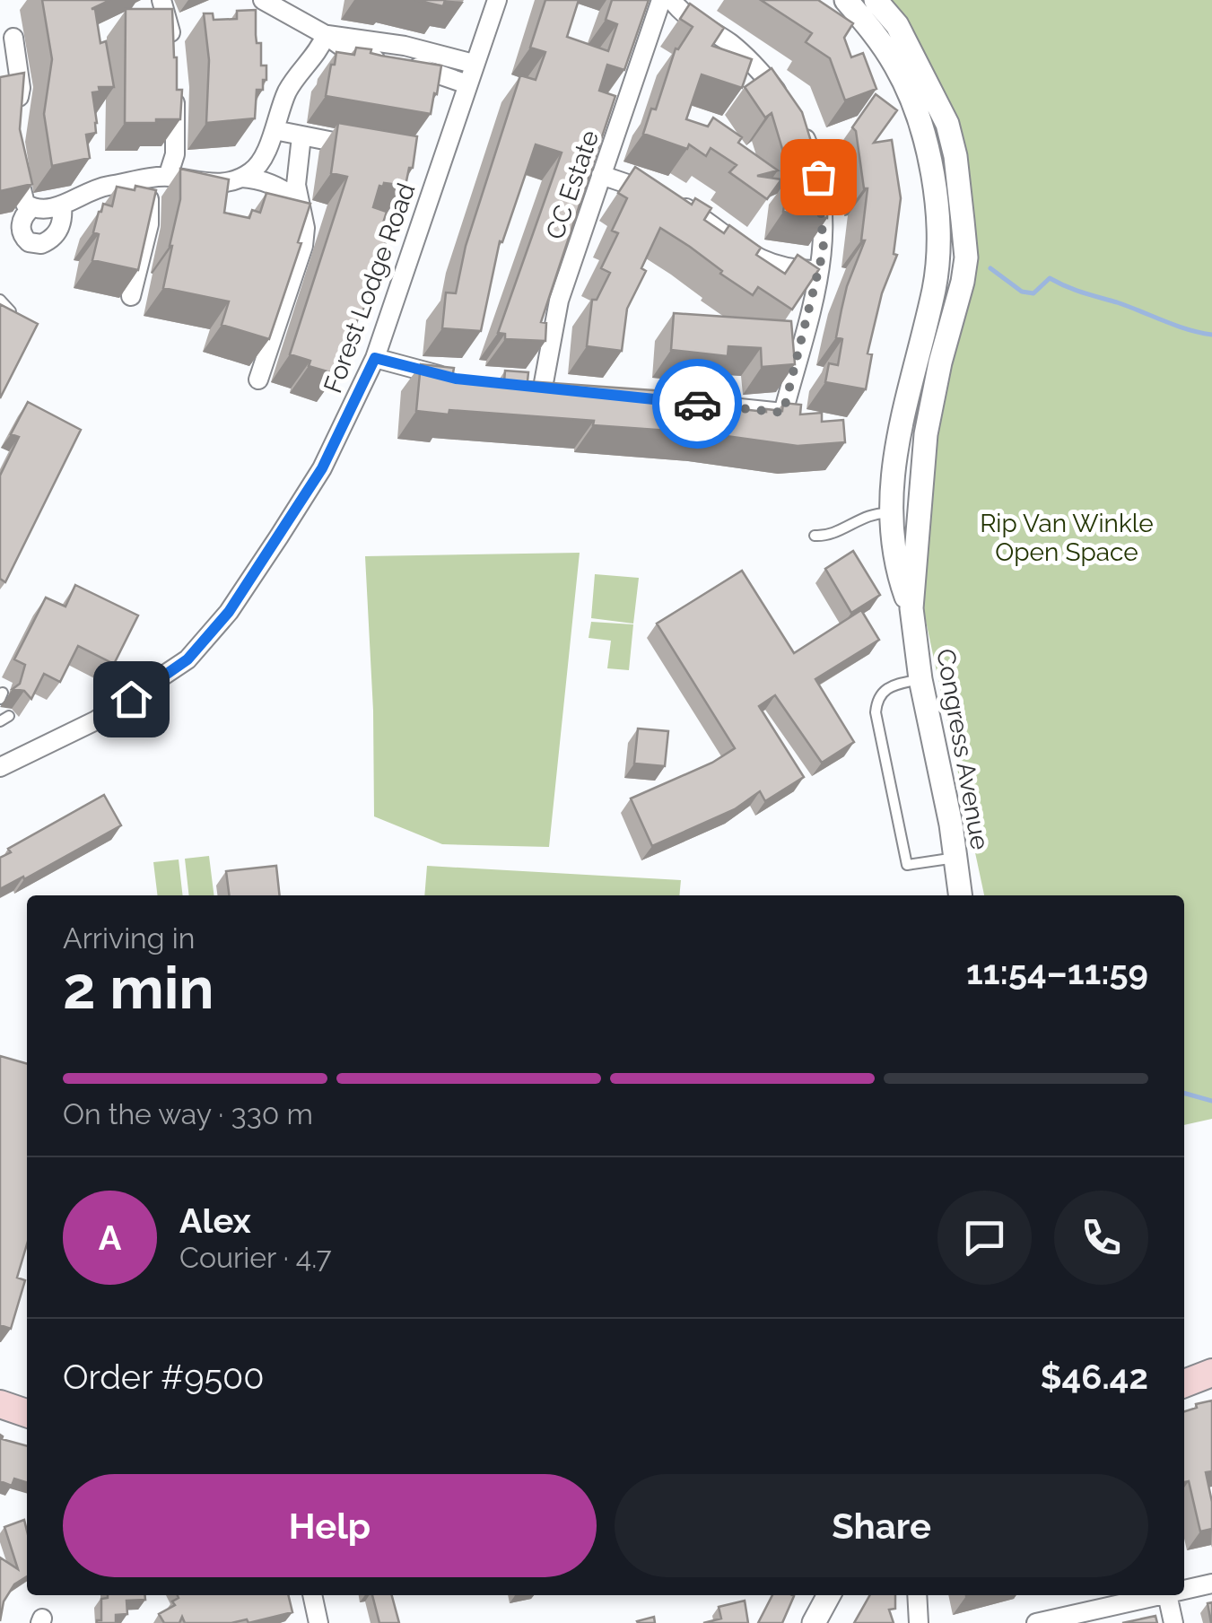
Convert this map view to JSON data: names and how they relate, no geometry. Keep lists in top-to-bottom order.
{
  "streets": {
    "street": ["CC Estate", "Forest Lodge Road", "Congress Avenue"]
  },
  "parks": ["Rip Van Winkle Open Space"],
  "page": {
    "heading": ["2 min", "Arriving in", "11:54–11:59"],
    "panel": [
      "Alex",
      "Courier · 4.7",
      "Order #9500",
      "$46.42"
    ],
    "bar": "On the way · 330 m",
    "round": "A",
    "buttons": ["Help", "Share"]
  }
}
